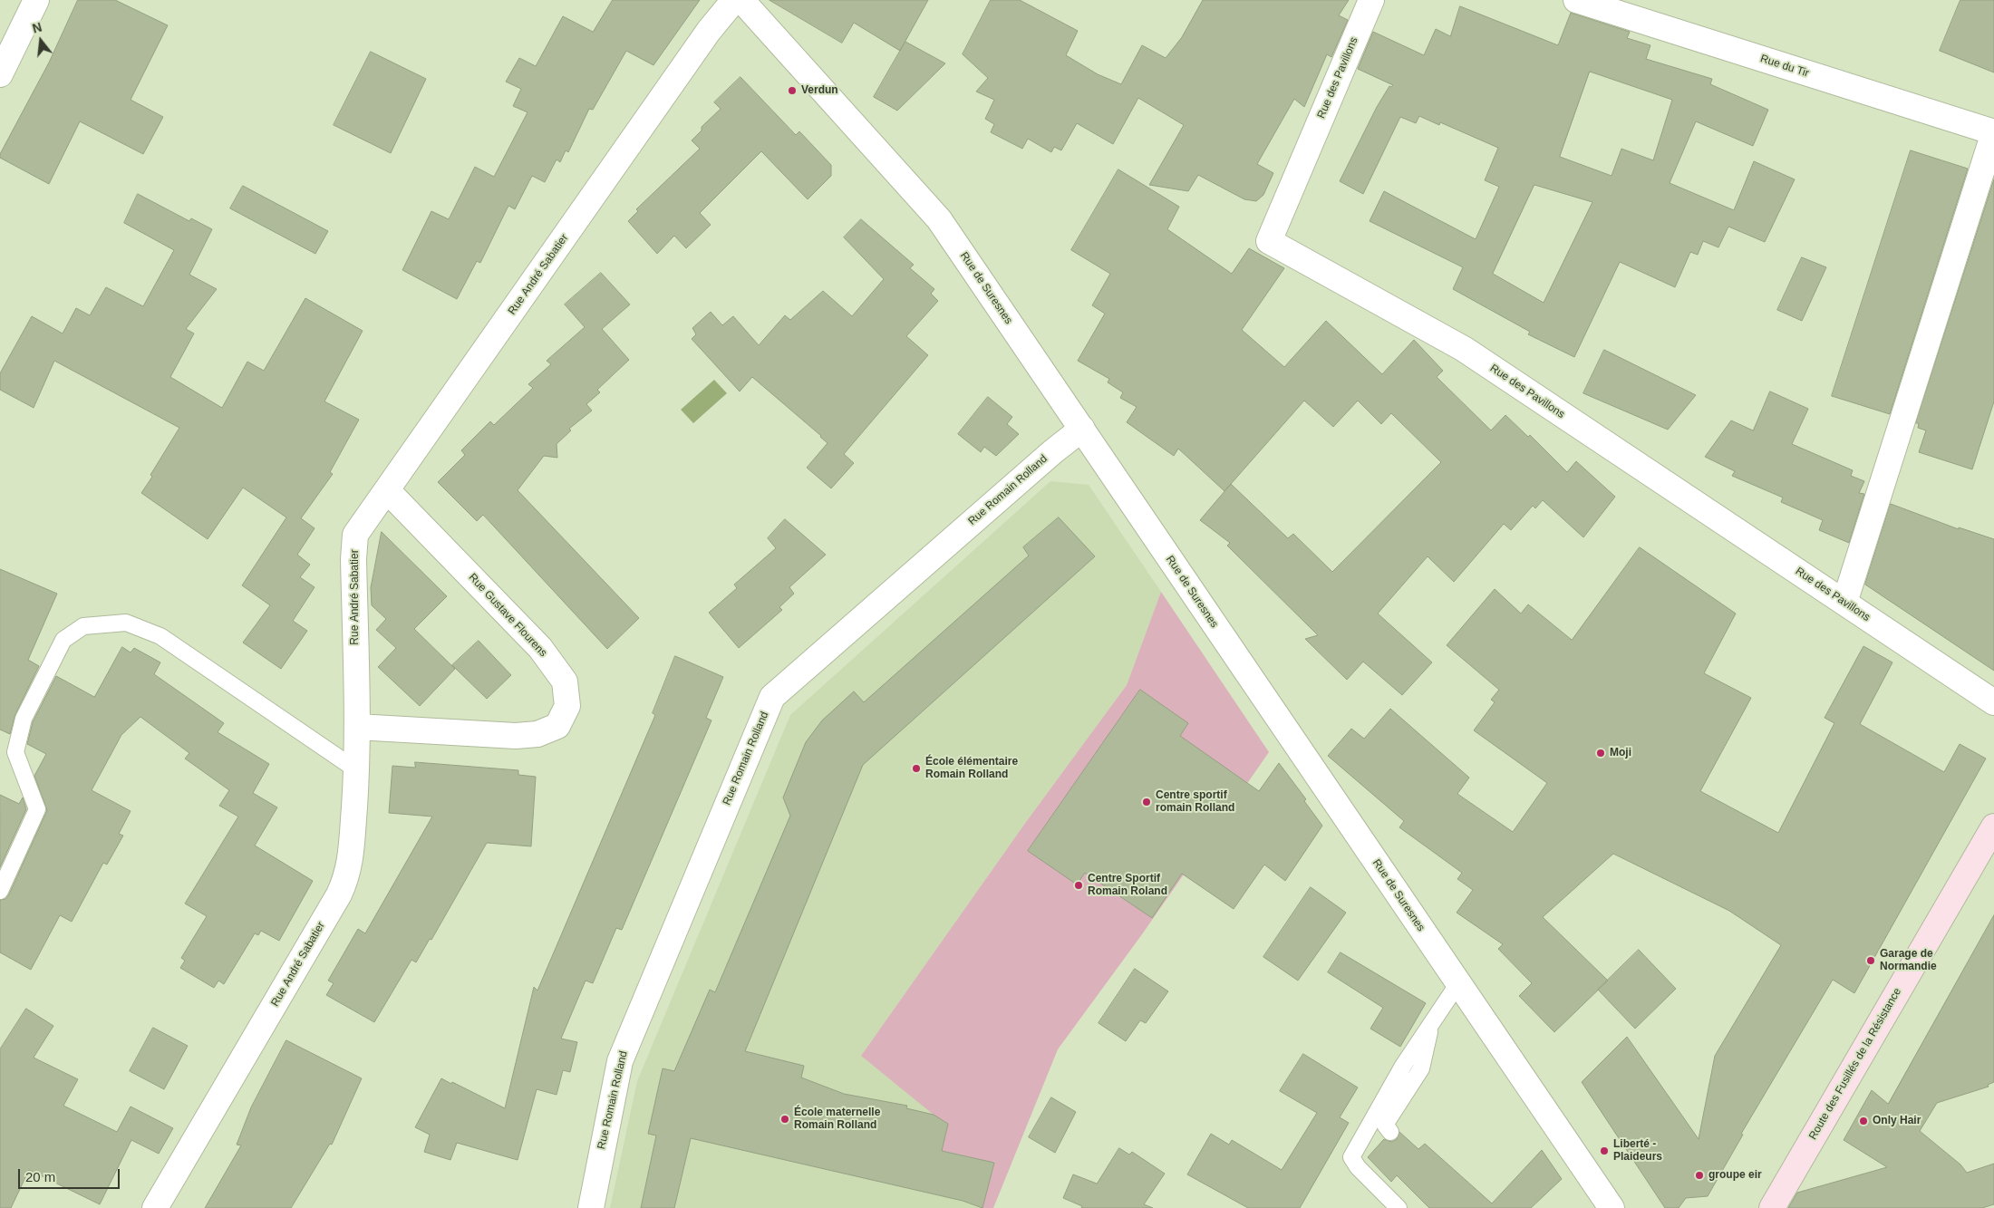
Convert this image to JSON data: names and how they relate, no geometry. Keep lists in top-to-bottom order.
{
  "streets": {
    "main road": ["Route des Fusillés de la Résistance"],
    "street": [
      "Rue du Tir",
      "Rue des Pavillons",
      "Rue André Sabatier",
      "Rue de Suresnes",
      "Rue Romain Rolland",
      "Rue Gustave Flourens"
    ]
  },
  "crossings": [
    ["Rue André Sabatier", "Rue Gustave Flourens"],
    ["Rue de Suresnes", "Rue Romain Rolland"]
  ],
  "places": [
    "Verdun",
    "Moji",
    "École élémentaire Romain Rolland",
    "Centre sportif romain Rolland",
    "Centre Sportif Romain Roland",
    "Garage de Normandie",
    "École maternelle Romain Rolland",
    "Only Hair",
    "Liberté - Plaideurs",
    "groupe eir"
  ],
  "scale_bar": "20 m",
  "north": "top"
}
